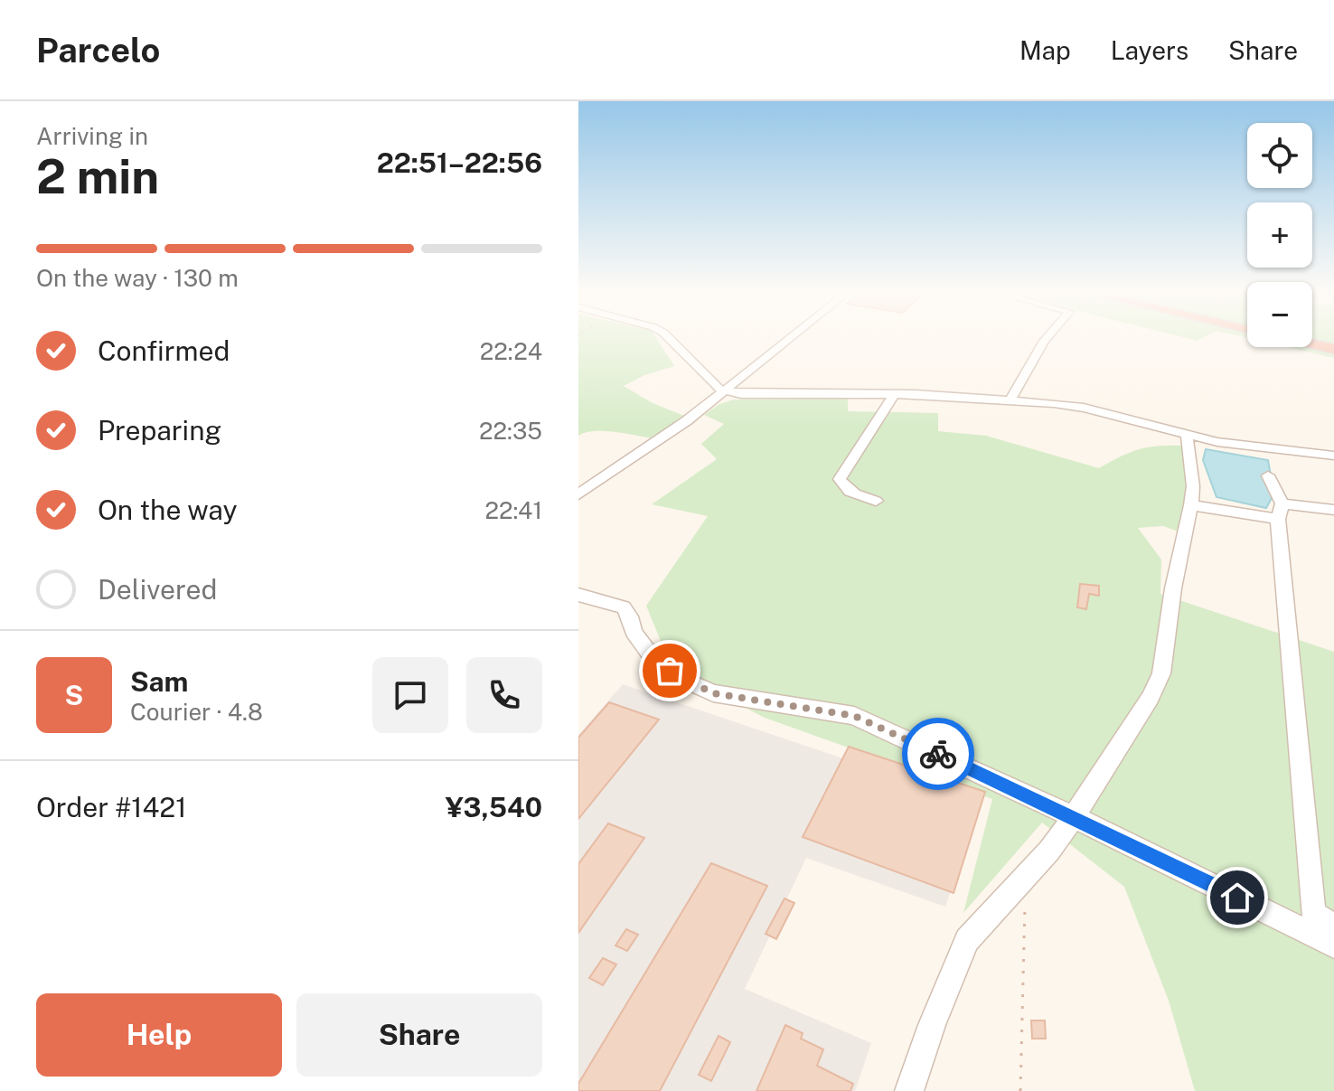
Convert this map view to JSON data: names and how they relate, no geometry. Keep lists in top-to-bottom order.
{
  "page": {
    "header": "Parcelo",
    "nav": ["Map", "Layers", "Share"],
    "heading": ["2 min", "Arriving in", "22:51–22:56"],
    "panel": [
      "Sam",
      "Courier · 4.8",
      "Order #1421",
      "¥3,540"
    ],
    "map_buttons": ["+", "−"],
    "bar": "On the way · 130 m",
    "list": [
      ["Confirmed", "22:24"],
      ["Preparing", "22:35"],
      ["On the way", "22:41"],
      "Delivered"
    ],
    "round": "S",
    "buttons": ["Help", "Share"]
  }
}
